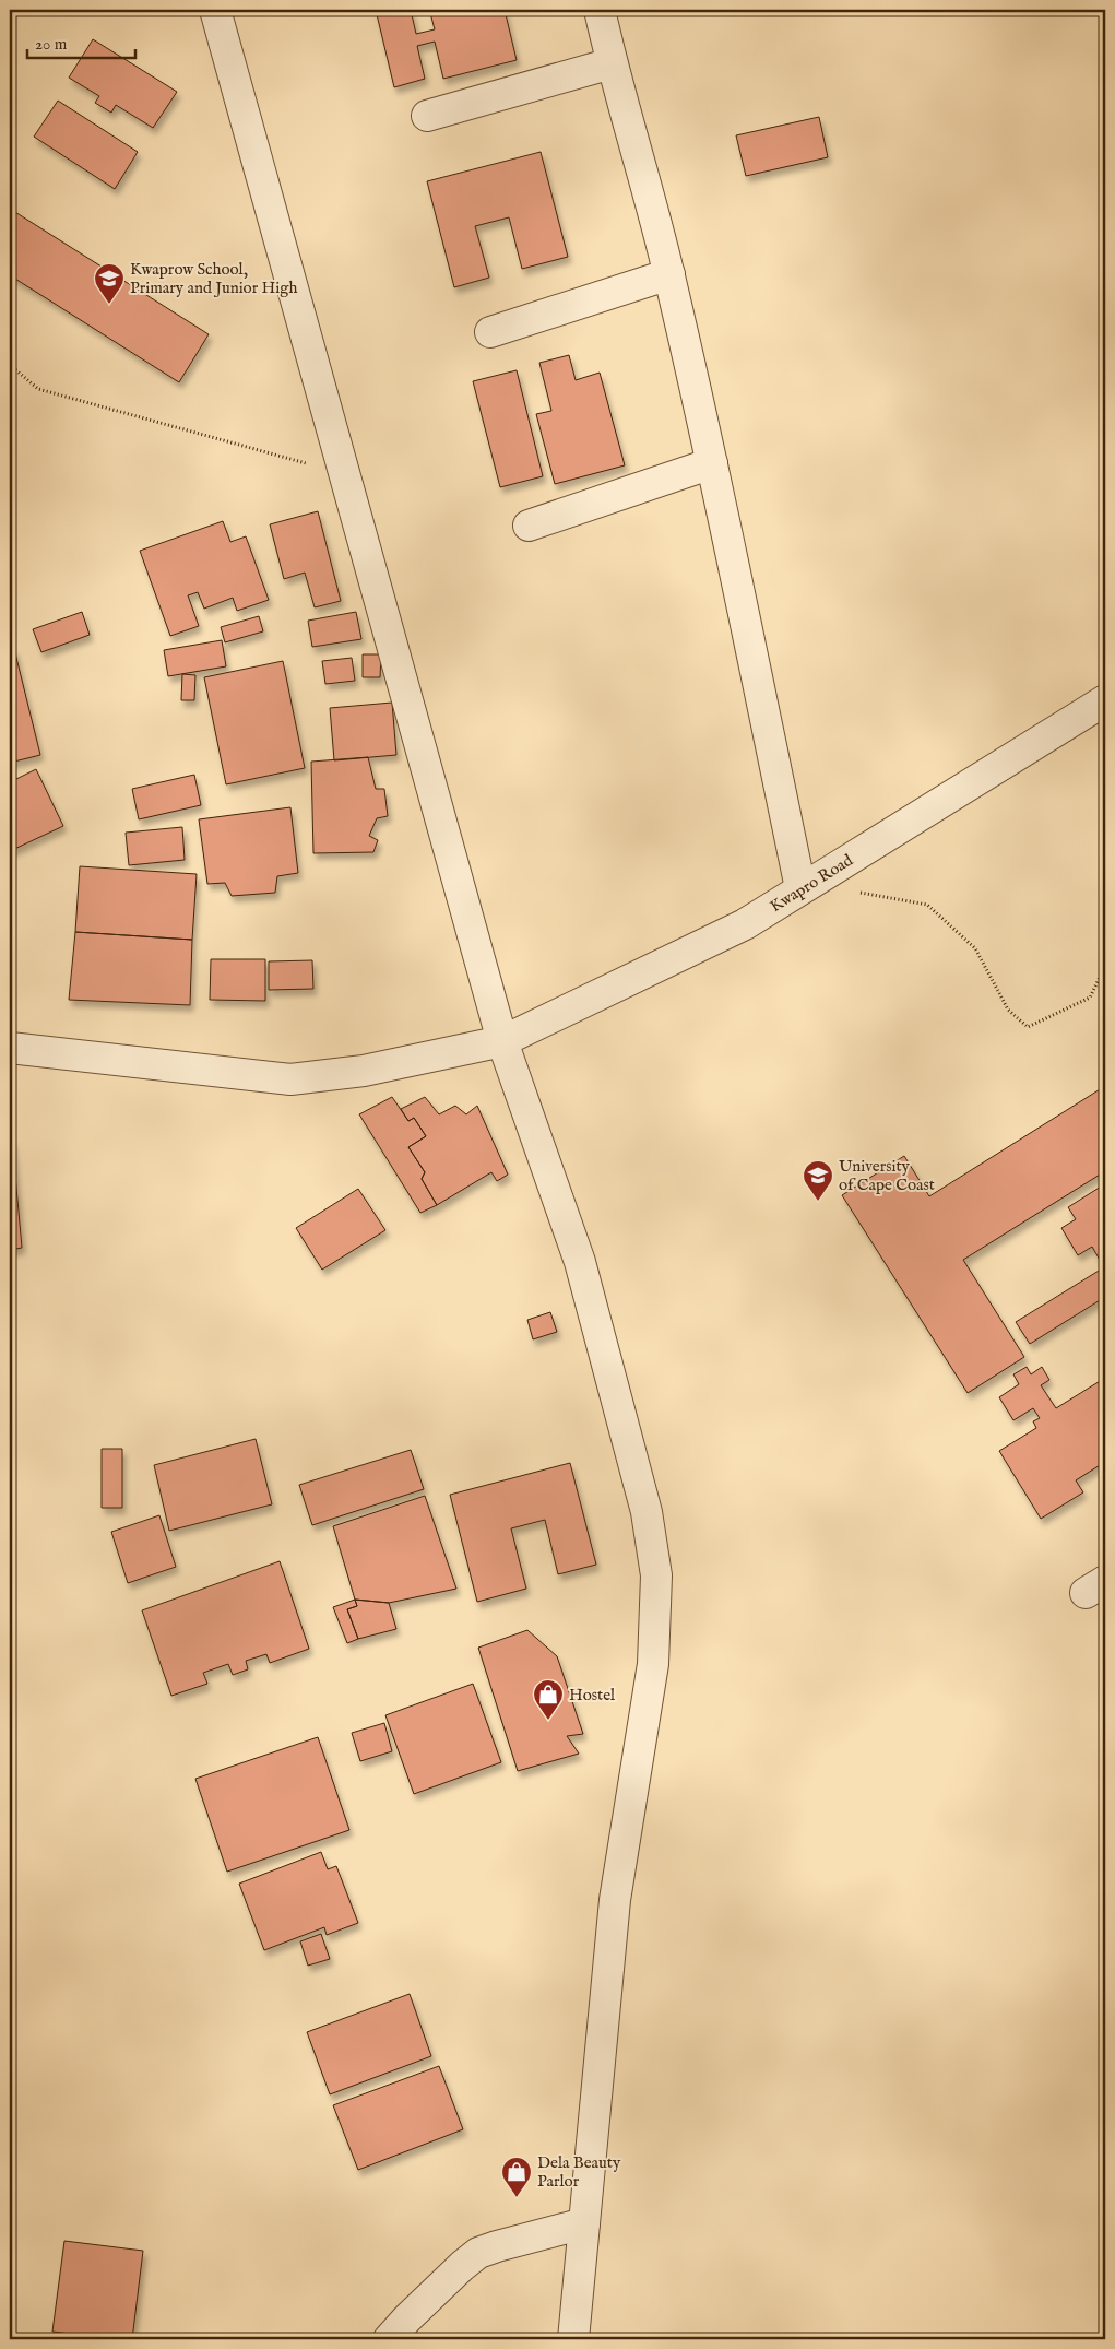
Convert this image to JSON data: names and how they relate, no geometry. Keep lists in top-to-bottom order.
{
  "streets": {
    "street": ["Kwapro Road"]
  },
  "places": {
    "school or university": ["Kwaprow School, Primary and Junior High", "University of Cape Coast"],
    "shop": ["Hostel", "Dela Beauty Parlor"]
  },
  "scale_bar": "20 m"
}
